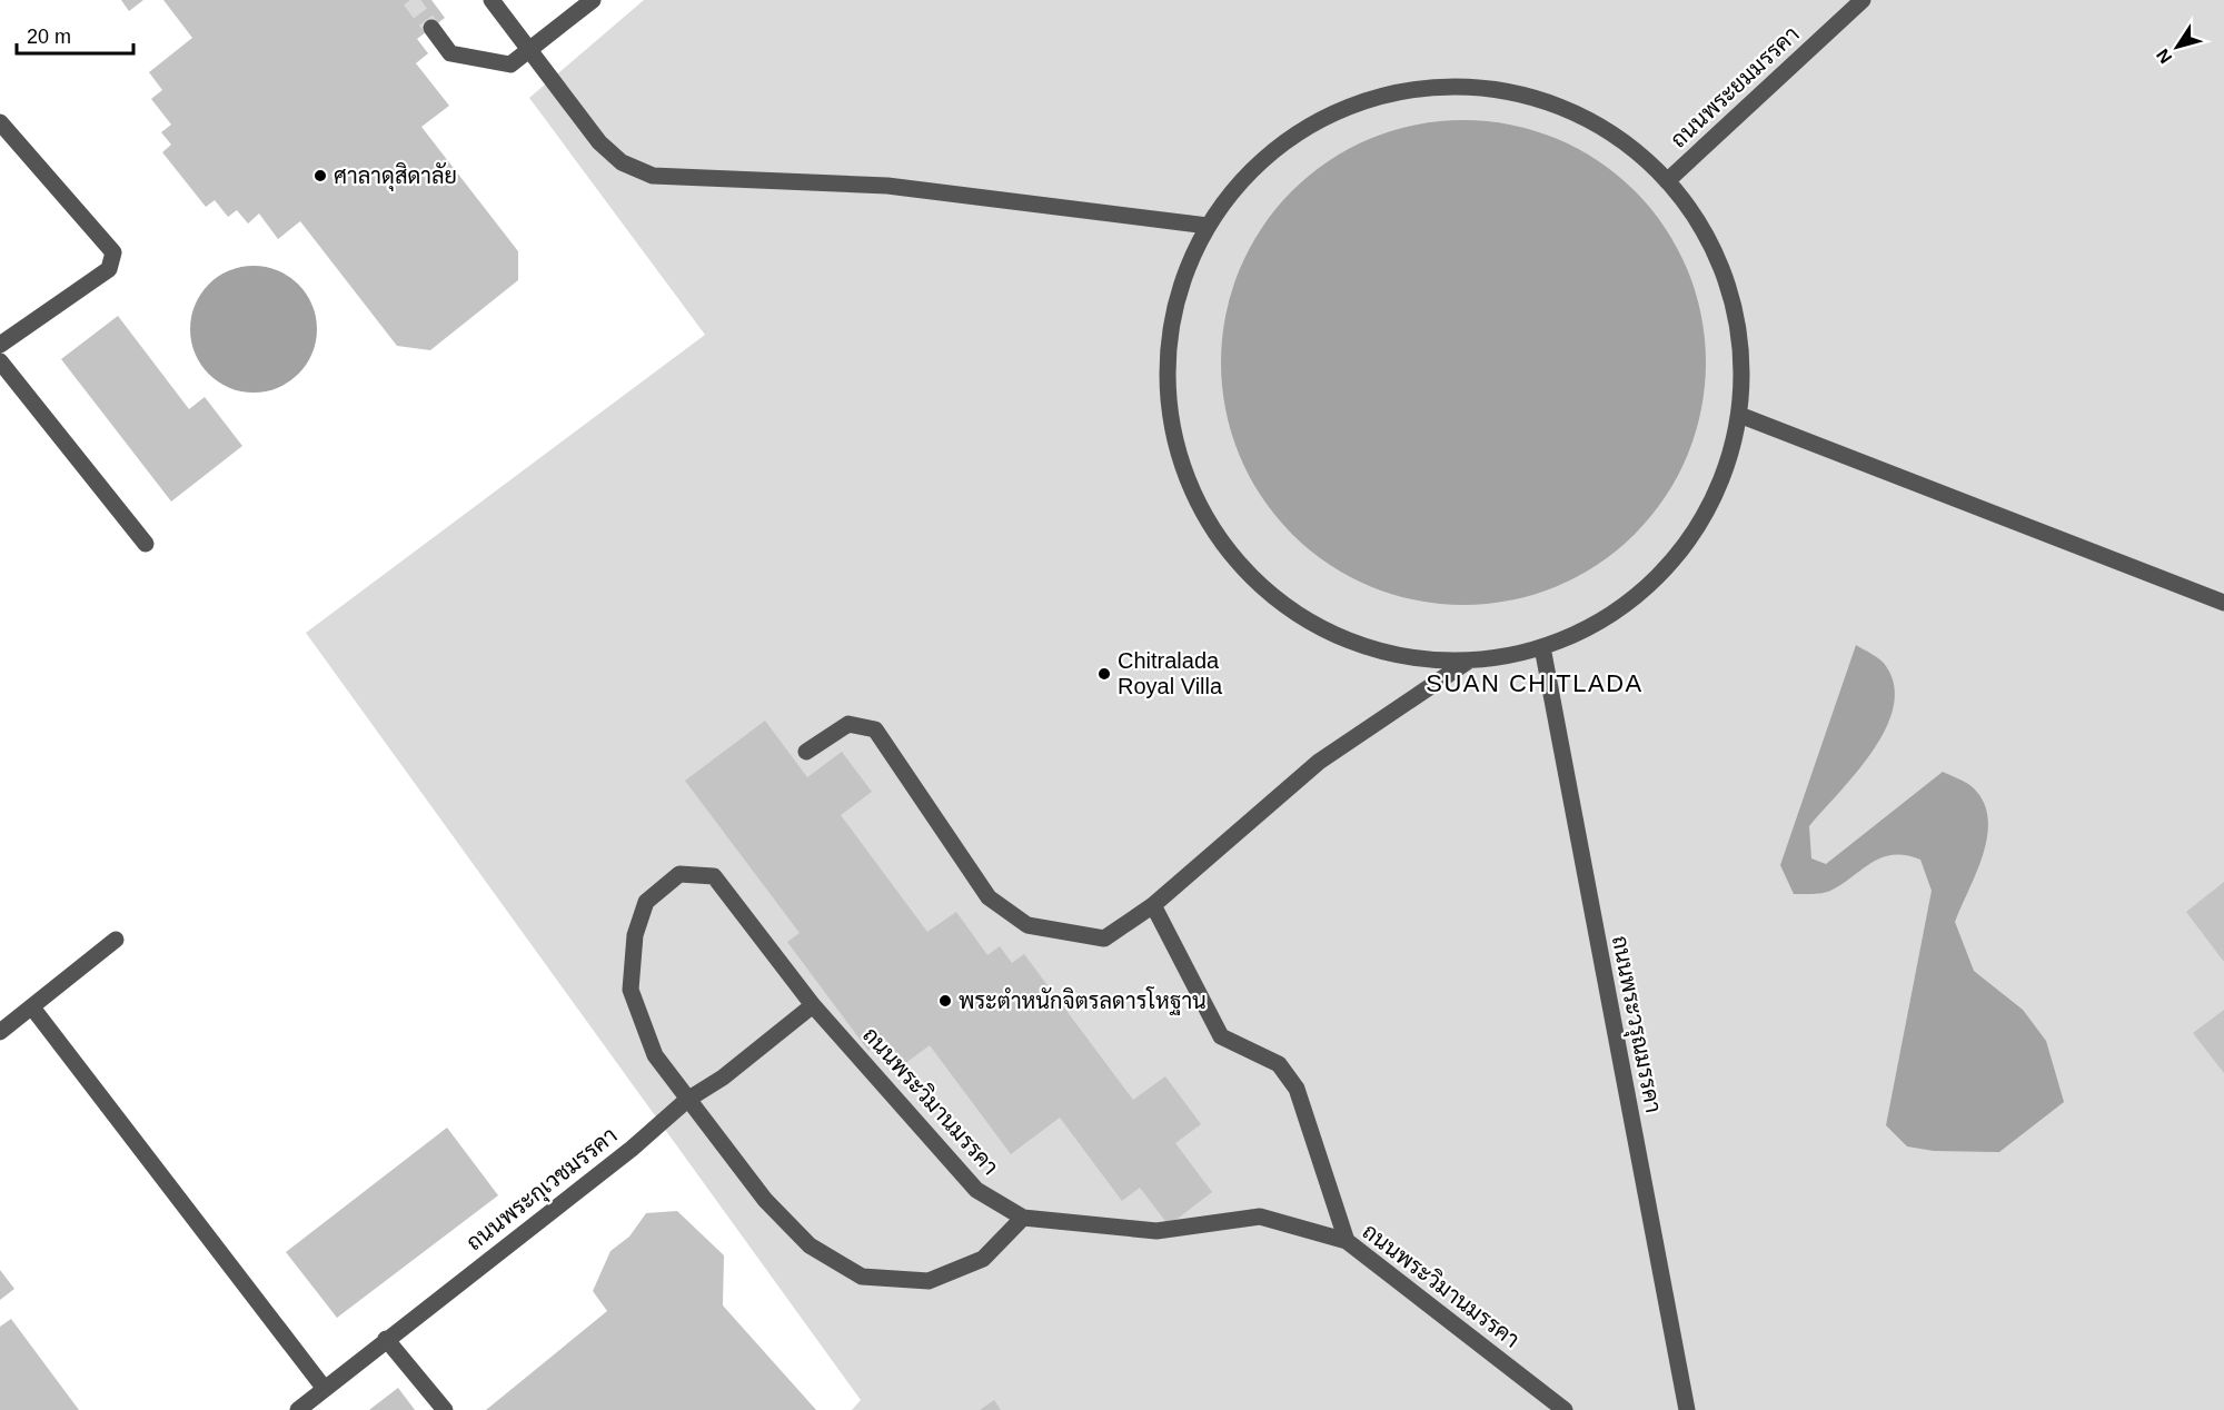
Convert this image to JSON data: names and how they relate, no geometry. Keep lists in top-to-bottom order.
{
  "streets": {
    "street": [
      "ถนนพระยมมรรคา",
      "ถนนพระวรุณมรรคา",
      "ถนนพระวิมานมรรคา",
      "ถนนพระกุเวชมรรคา"
    ]
  },
  "crossings": [
    ["ถนนพระวิมานมรรคา", "ถนนพระกุเวชมรรคา"]
  ],
  "districts": ["SUAN CHITLADA"],
  "places": ["ศาลาดุสิดาลัย", "Chitralada Royal Villa", "พระตำหนักจิตรลดารโหฐาน"],
  "scale_bar": "20 m",
  "north": "bottom left"
}
